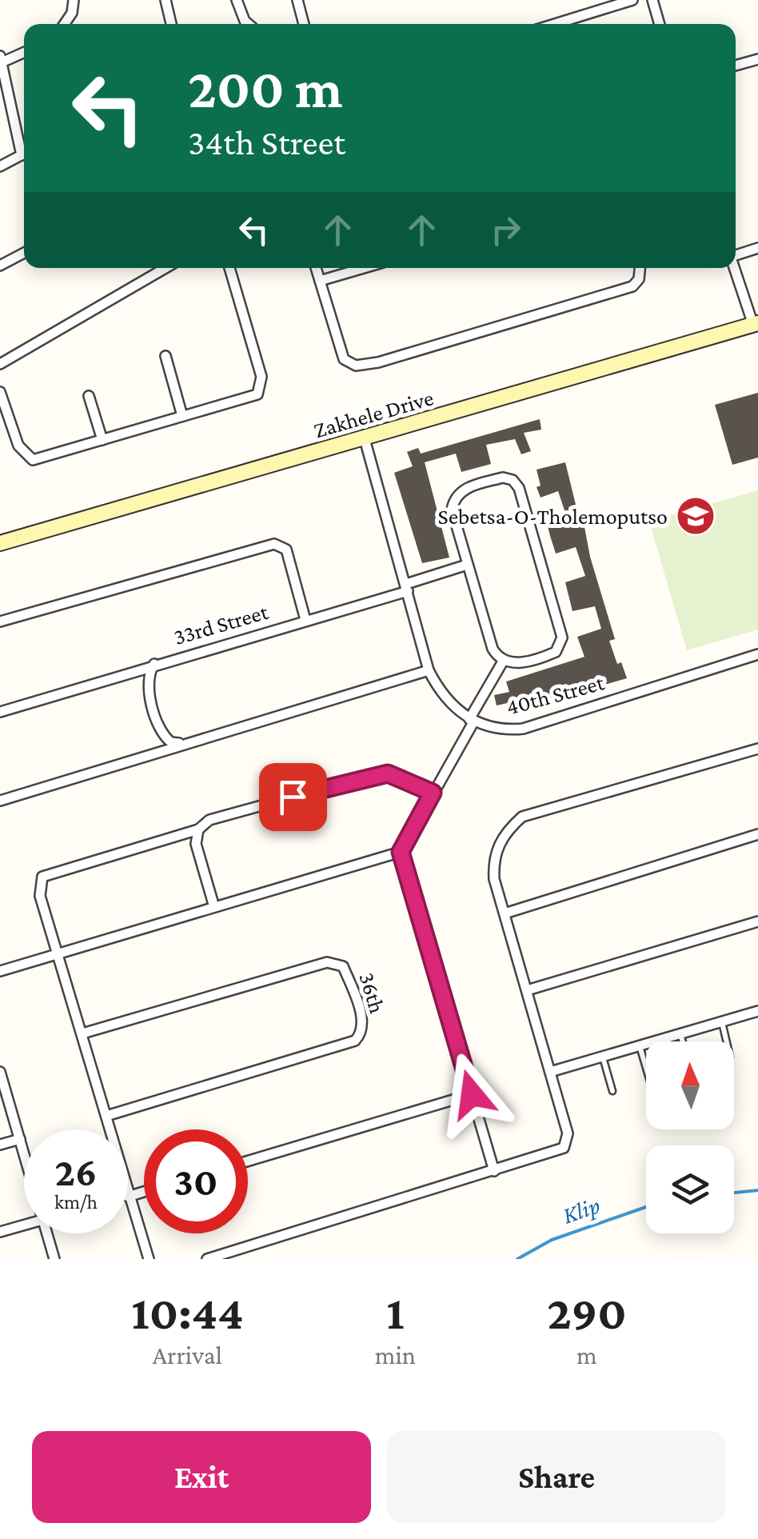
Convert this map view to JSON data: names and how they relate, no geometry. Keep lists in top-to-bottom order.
{
  "streets": {
    "street": [
      "Zakhele Drive",
      "33rd Street",
      "40th Street",
      "36th"
    ]
  },
  "water": ["Klip"],
  "places": {
    "school or university": ["Sebetsa-O-Tholemoputso"]
  },
  "north": "top",
  "page": {
    "turn": ["200 m", "34th Street"],
    "speed": "26 km/h",
    "limit": "30",
    "eta": [
      "10:44",
      "Arrival",
      "1",
      "min",
      "290",
      "m"
    ],
    "buttons": ["Exit", "Share"]
  }
}
